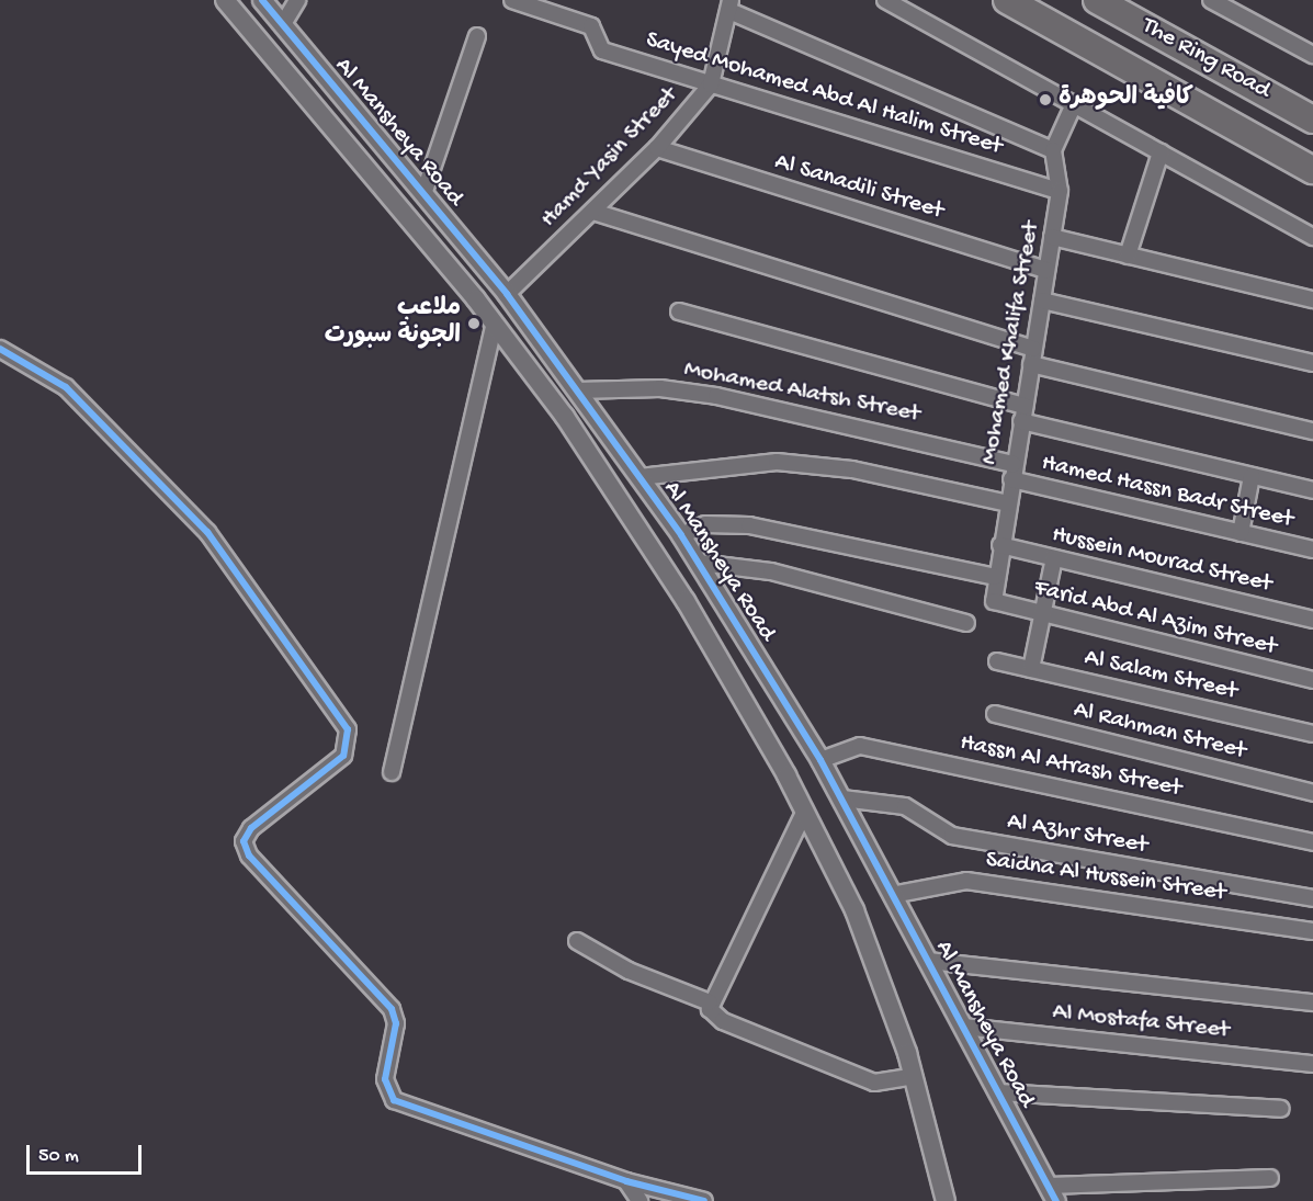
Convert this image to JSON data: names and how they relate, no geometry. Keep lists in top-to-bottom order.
{
  "streets": {
    "highway": ["The Ring Road"],
    "street": [
      "Sayed Mohamed Abd Al Halim Street",
      "Al Mansheya Road",
      "Hamd Yasin Street",
      "Al Sanadili Street",
      "Mohamed Khalifa Street",
      "Mohamed Alatsh Street",
      "Hamed Hassn Badr Street",
      "Hussein Mourad Street",
      "Farid Abd Al Azim Street",
      "Al Salam Street",
      "Al Rahman Street",
      "Hassn Al Atrash Street",
      "Al Azhr Street",
      "Saidna Al Hussein Street",
      "Al Mostafa Street"
    ]
  },
  "crossings": [
    ["Sayed Mohamed Abd Al Halim Street", "Hamd Yasin Street"],
    ["Sayed Mohamed Abd Al Halim Street", "Mohamed Khalifa Street"],
    ["Al Mansheya Road", "Hamd Yasin Street"],
    ["Al Mansheya Road", "Mohamed Alatsh Street"],
    ["Al Mansheya Road", "Hassn Al Atrash Street"],
    ["Al Mansheya Road", "Al Azhr Street"],
    ["Al Mansheya Road", "Saidna Al Hussein Street"],
    ["Al Mansheya Road", "Al Mostafa Street"],
    ["Hamd Yasin Street", "Al Sanadili Street"],
    ["Al Sanadili Street", "Mohamed Khalifa Street"],
    ["Mohamed Khalifa Street", "Mohamed Alatsh Street"],
    ["Mohamed Khalifa Street", "Hamed Hassn Badr Street"],
    ["Mohamed Khalifa Street", "Hussein Mourad Street"],
    ["Mohamed Khalifa Street", "Farid Abd Al Azim Street"]
  ],
  "places": ["كافية الحوهرة", "ملاعب الجونة سبورت"],
  "scale_bar": "50 m"
}
